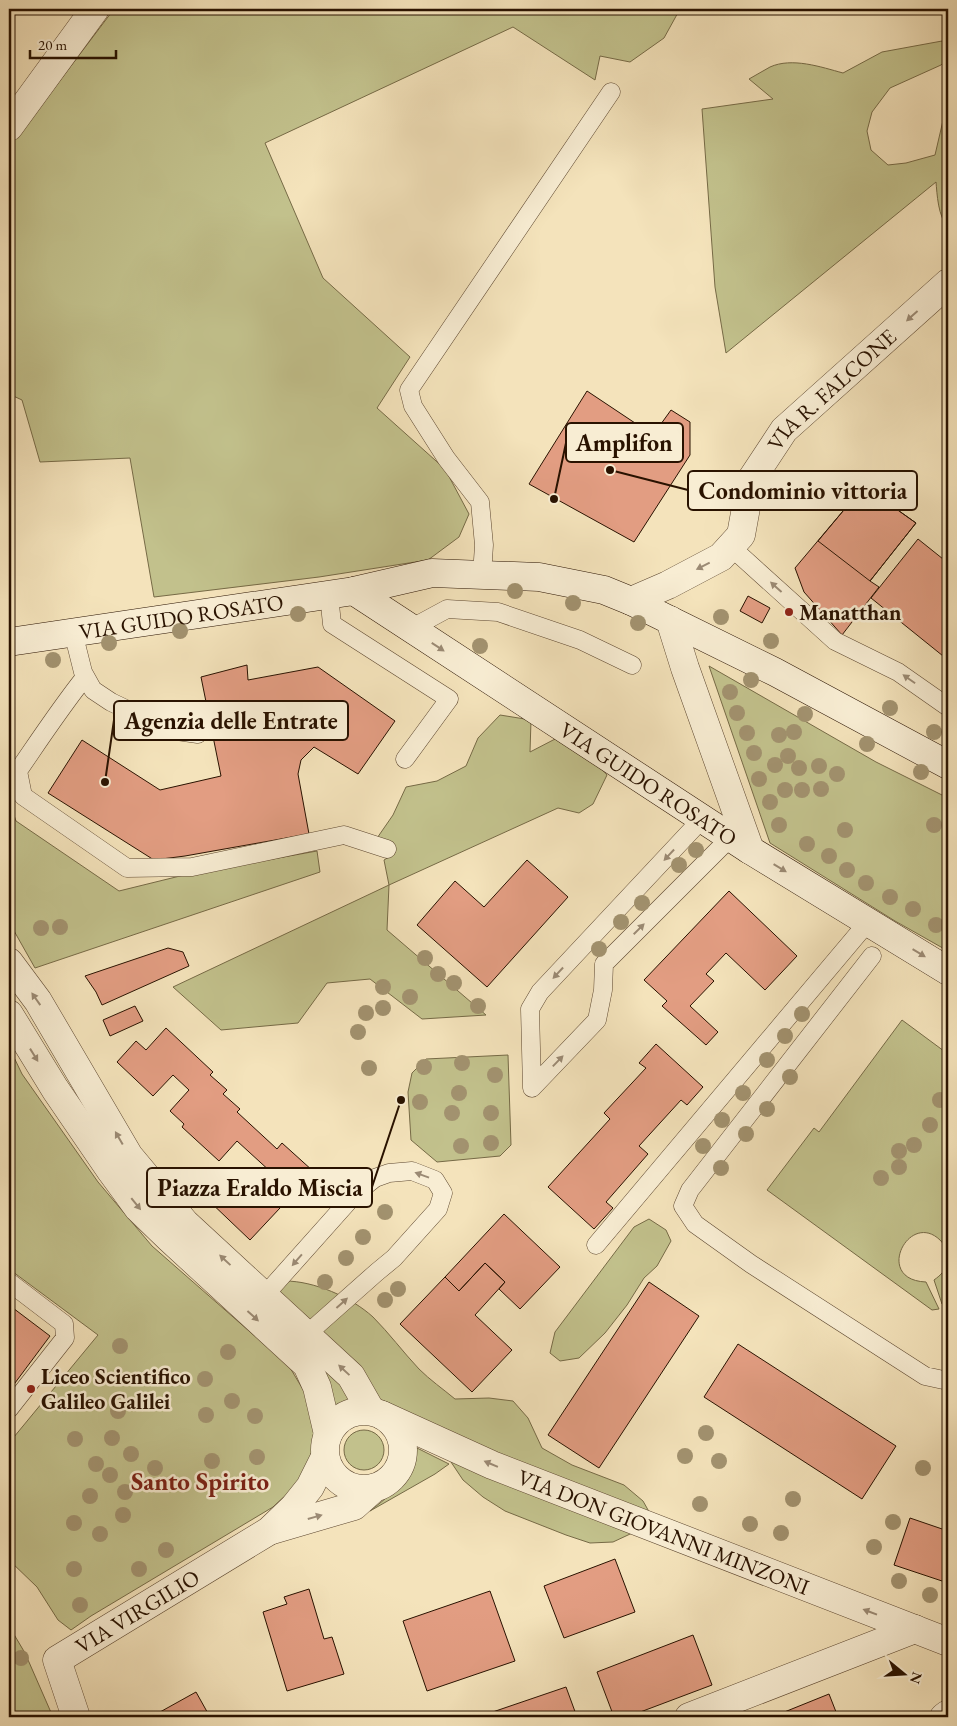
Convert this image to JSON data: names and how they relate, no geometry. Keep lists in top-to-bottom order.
{
  "streets": {
    "street": [
      "VIA R. FALCONE",
      "VIA GUIDO ROSATO",
      "VIA DON GIOVANNI MINZONI",
      "VIA VIRGILIO"
    ]
  },
  "crossings": [
    ["VIA R. FALCONE", "VIA GUIDO ROSATO"],
    ["VIA DON GIOVANNI MINZONI", "VIA VIRGILIO"]
  ],
  "one_way": ["VIA R. FALCONE", "VIA DON GIOVANNI MINZONI"],
  "districts": ["Santo Spirito"],
  "places": [
    "Condominio vittoria",
    "Amplifon",
    "Manatthan",
    "Agenzia delle Entrate",
    "Piazza Eraldo Miscia",
    "Liceo Scientifico Galileo Galilei"
  ],
  "scale_bar": "20 m",
  "north": "right"
}
